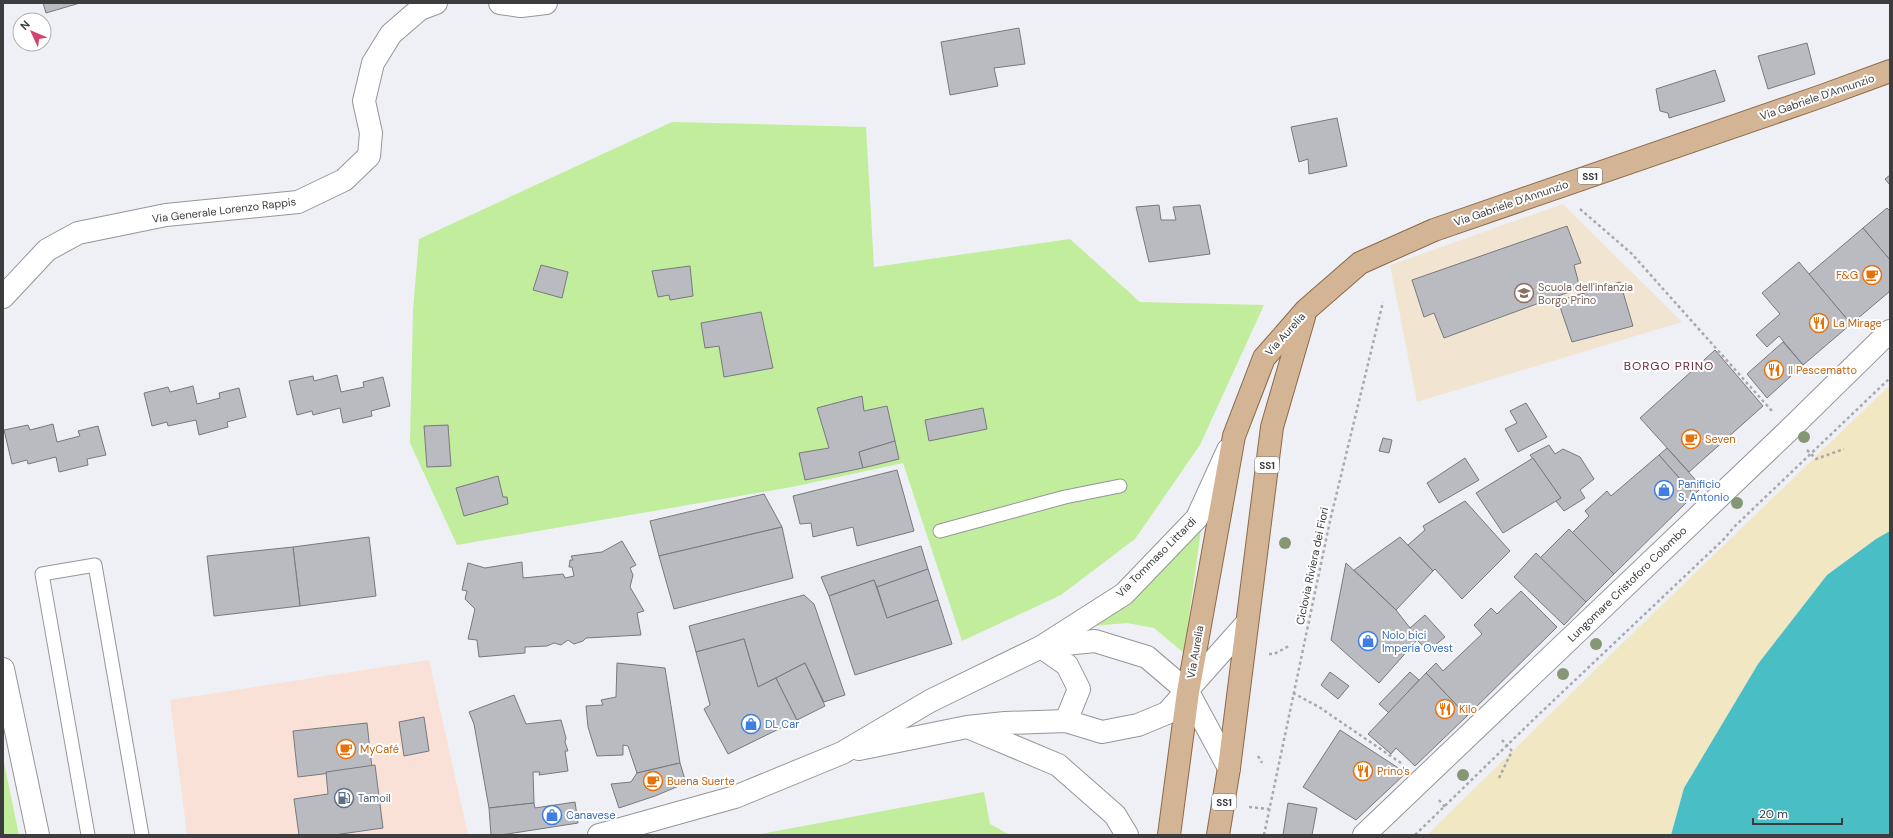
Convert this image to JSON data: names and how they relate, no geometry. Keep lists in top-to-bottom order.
{
  "streets": {
    "main road": [
      "Via Gabriele D'Annunzio",
      "SS1",
      "Via Generale Lorenzo Rappis",
      "Via Aurelia",
      "Via Tommaso Littardi",
      "Lungomare Cristoforo Colombo"
    ],
    "path": ["Ciclovia Riviera dei Fiori"]
  },
  "crossings": [
    ["Via Gabriele D'Annunzio", "Via Aurelia"],
    ["Via Aurelia", "Via Tommaso Littardi"]
  ],
  "districts": ["BORGO PRINO"],
  "places": {
    "cafe": [
      "F&G",
      "Seven",
      "MyCafé",
      "Buena Suerte"
    ],
    "school or university": ["Scuola dell'infanzia Borgo Prino"],
    "restaurant": [
      "La Mirage",
      "Il Pescematto",
      "Kilo",
      "Prino's"
    ],
    "shop": [
      "Panificio S. Antonio",
      "Nolo bici Imperia Ovest",
      "DL Car",
      "Canavese"
    ],
    "fuel station": ["Tamoil"]
  },
  "scale_bar": "20 m",
  "north": "top left"
}
